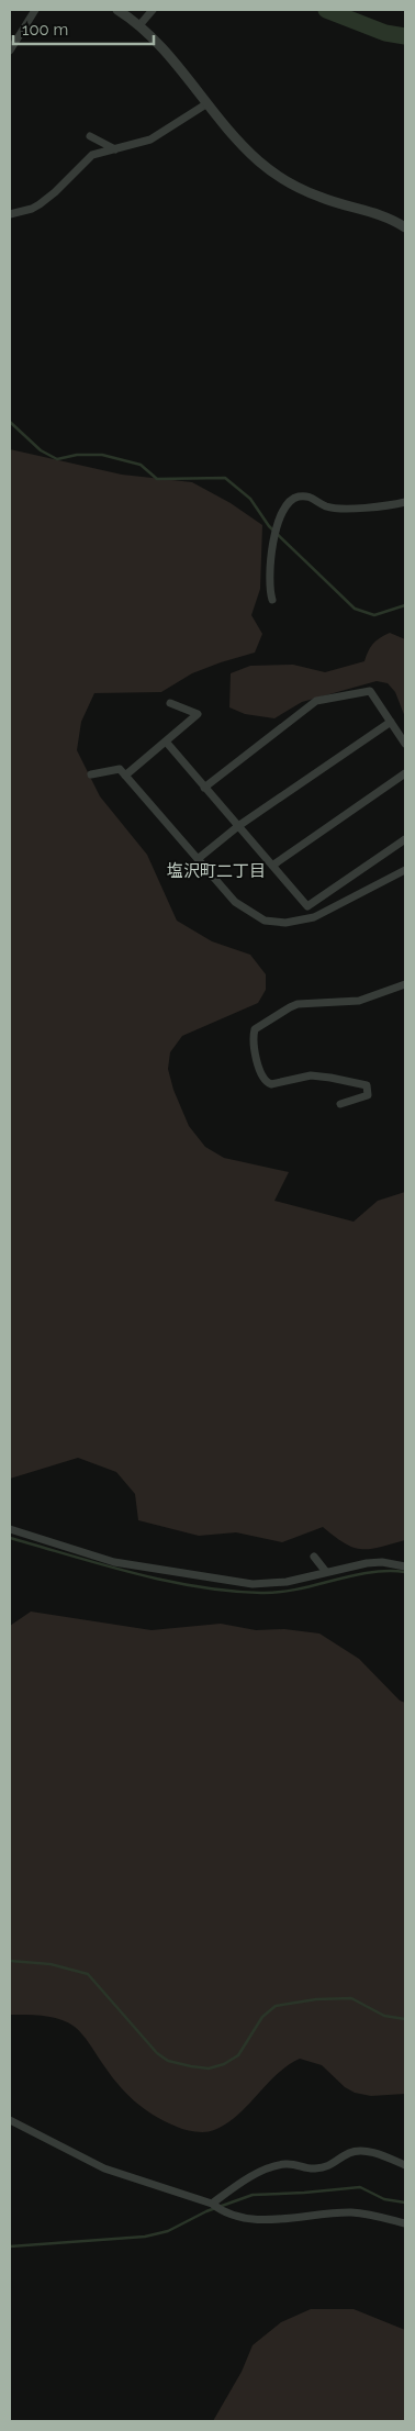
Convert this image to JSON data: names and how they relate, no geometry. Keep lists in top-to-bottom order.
{
  "districts": ["塩沢町二丁目"],
  "scale_bar": "100 m"
}
